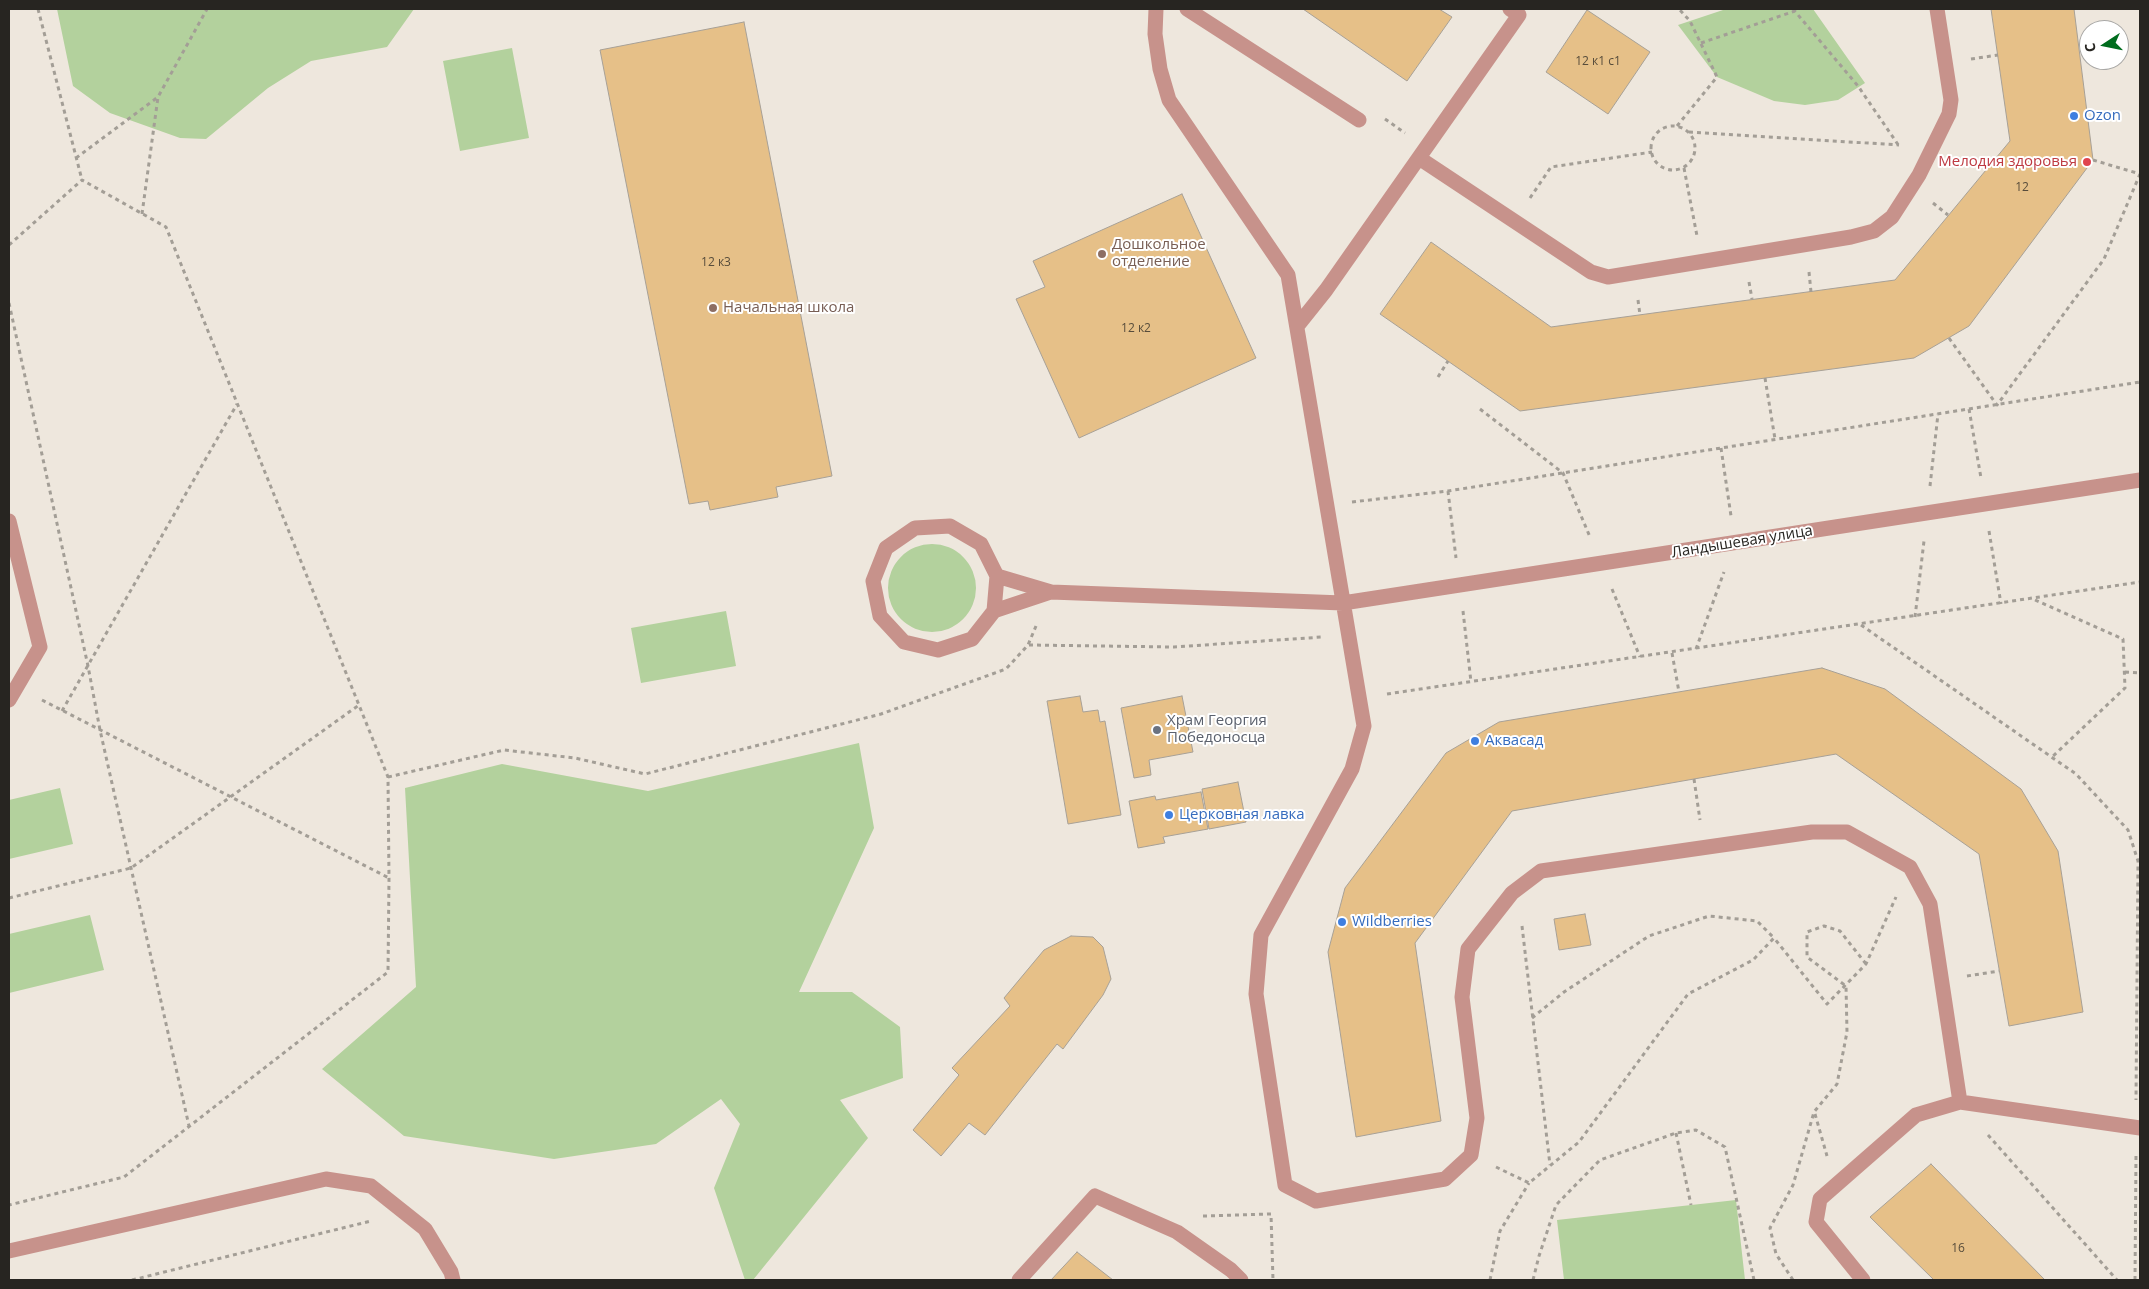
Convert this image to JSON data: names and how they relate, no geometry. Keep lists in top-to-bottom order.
{
  "streets": {
    "street": ["Ландышевая улица"]
  },
  "places": [
    "Ozon",
    "Мелодия здоровья",
    "Дошкольное отделение",
    "Начальная школа",
    "Храм Георгия Победоносца",
    "Аквасад",
    "Церковная лавка",
    "Wildberries"
  ],
  "house_numbers": [
    "12 к1 с1",
    "12",
    "12 к3",
    "12 к2",
    "16"
  ],
  "north": "left"
}
